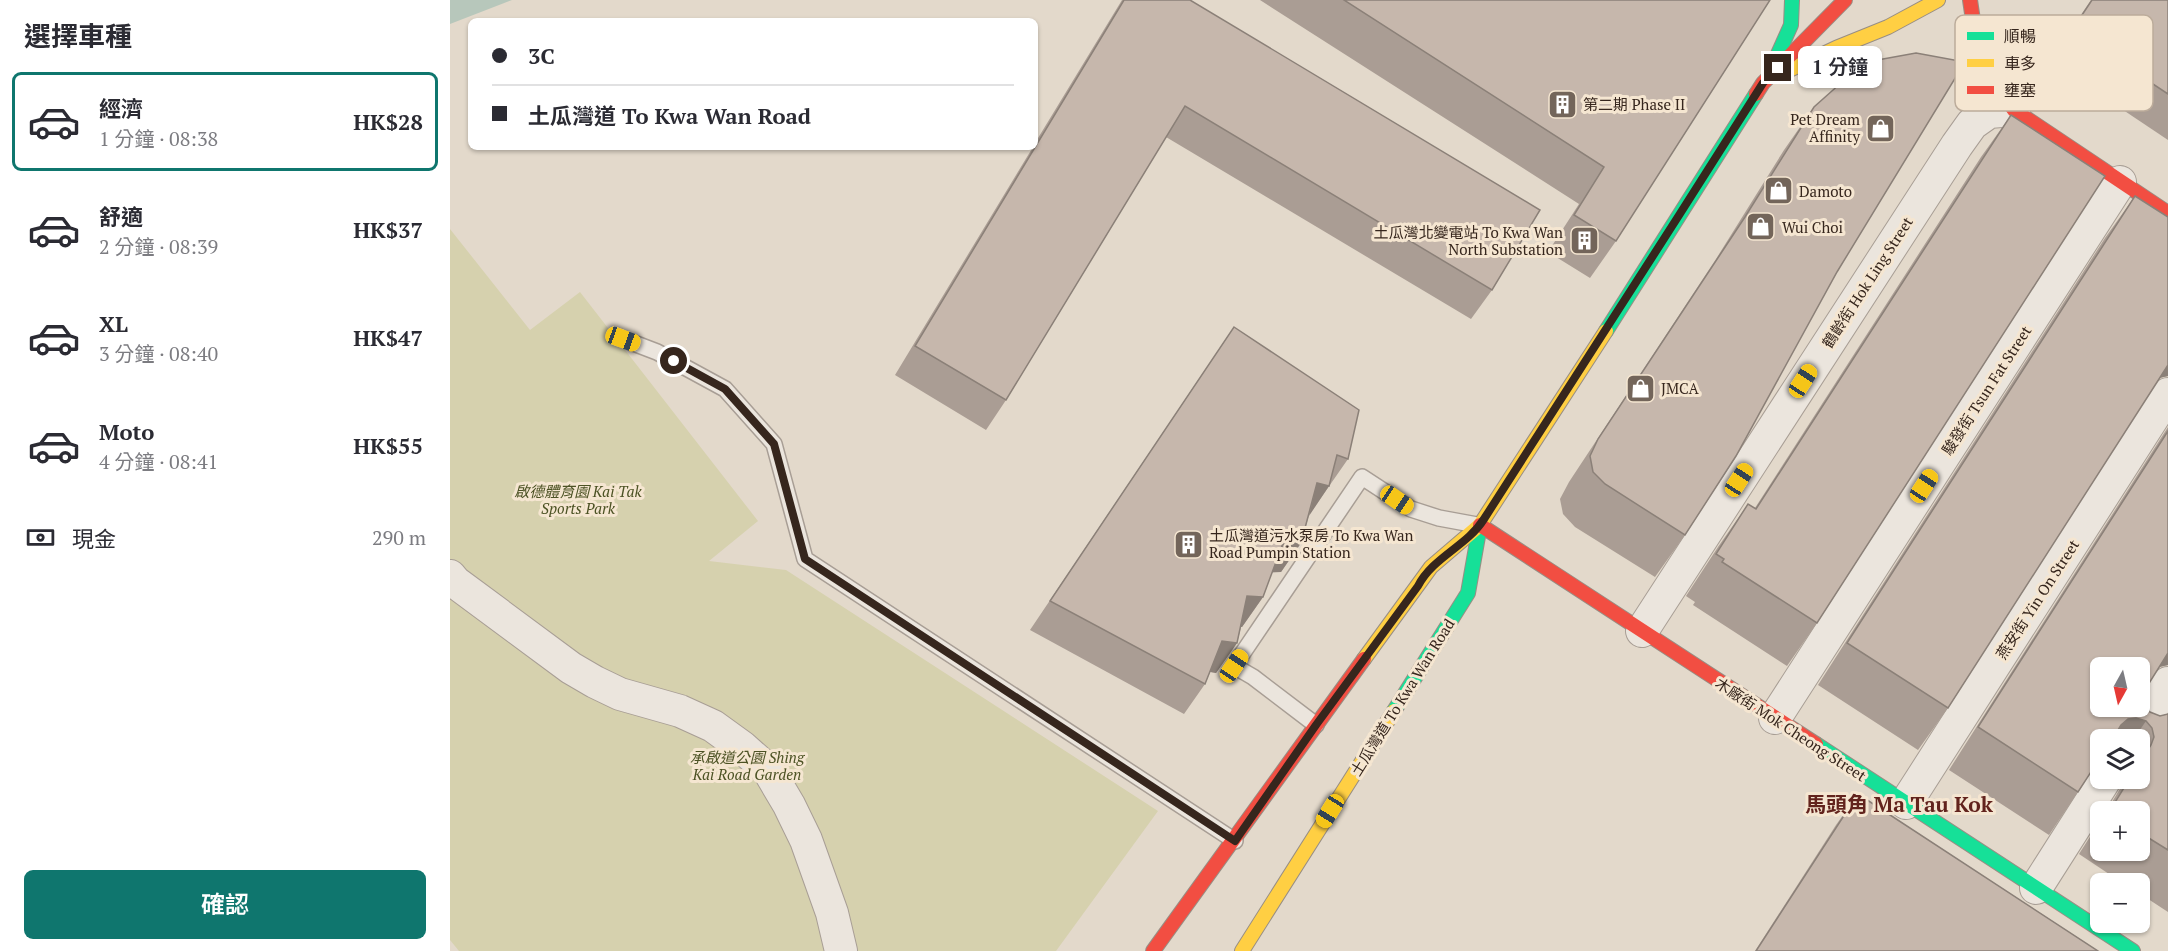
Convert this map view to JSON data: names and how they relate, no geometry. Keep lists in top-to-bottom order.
{
  "streets": {
    "main road": ["土瓜灣道 To Kwa Wan Road", "木廠街 Mok Cheong Street"],
    "street": ["鶴齡街 Hok Ling Street", "駿發街 Tsun Fat Street", "燕安街 Yin On Street"]
  },
  "crossings": [
    ["鶴齡街 Hok Ling Street", "木廠街 Mok Cheong Street"],
    ["駿發街 Tsun Fat Street", "木廠街 Mok Cheong Street"],
    ["燕安街 Yin On Street", "木廠街 Mok Cheong Street"],
    ["土瓜灣道 To Kwa Wan Road", "木廠街 Mok Cheong Street"]
  ],
  "districts": ["馬頭角 Ma Tau Kok"],
  "parks": ["啟德體育園 Kai Tak Sports Park", "承啟道公園 Shing Kai Road Garden"],
  "places": {
    "building": ["第二期 Phase II", "土瓜灣北變電站 To Kwa Wan North Substation", "土瓜灣道污水泵房 To Kwa Wan Road Pumpin Station"],
    "shop": [
      "Pet Dream Affinity",
      "Damoto",
      "Wui Choi",
      "JMCA"
    ]
  },
  "legend": ["順暢", "車多", "壅塞"],
  "north": "bottom",
  "page": {
    "heading": "選擇車種",
    "banner": ["3C", "土瓜灣道 To Kwa Wan Road"],
    "bubble": "1 分鐘",
    "list": [
      {
        "name": "經濟",
        "note": "1 分鐘 · 08:38",
        "value": "HK$28"
      },
      {
        "name": "舒適",
        "note": "2 分鐘 · 08:39",
        "value": "HK$37"
      },
      {
        "name": "XL",
        "note": "3 分鐘 · 08:40",
        "value": "HK$47"
      },
      {
        "name": "Moto",
        "note": "4 分鐘 · 08:41",
        "value": "HK$55"
      }
    ],
    "pay": ["現金", "290 m"],
    "map_buttons": ["+", "−"],
    "buttons": "確認"
  }
}
